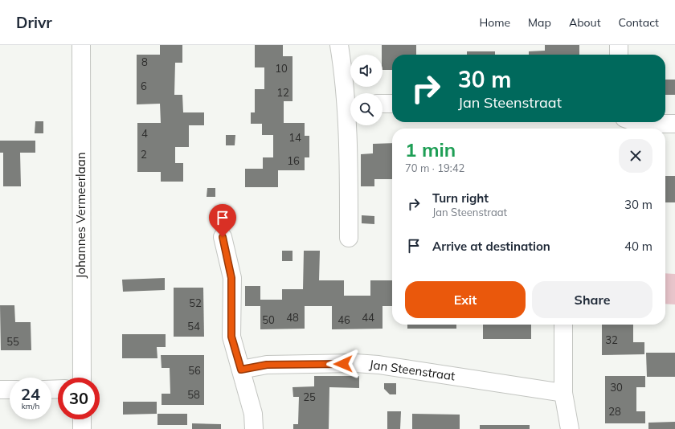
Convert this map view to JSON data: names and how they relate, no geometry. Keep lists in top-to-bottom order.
{
  "streets": {
    "street": ["Johannes Vermeerlaan", "Jan Steenstraat"]
  },
  "house_numbers": [
    "8",
    "10",
    "6",
    "12",
    "4",
    "14",
    "2",
    "16",
    "52",
    "48",
    "44",
    "50",
    "46",
    "54",
    "32",
    "55",
    "56",
    "30",
    "58",
    "25",
    "28"
  ],
  "page": {
    "header": "Drivr",
    "nav": [
      "Home",
      "Map",
      "About",
      "Contact"
    ],
    "turn": ["30 m", "Jan Steenstraat"],
    "heading": ["1 min", "70 m · 19:42"],
    "list": [
      {
        "name": "Turn right",
        "note": "Jan Steenstraat",
        "value": "30 m"
      },
      {
        "name": "Arrive at destination",
        "value": "40 m"
      }
    ],
    "buttons": ["Exit", "Share"],
    "speed": "24 km/h",
    "limit": "30"
  }
}
